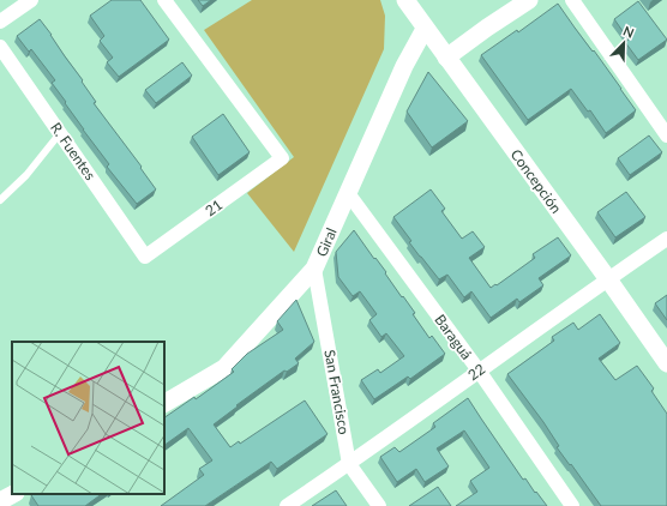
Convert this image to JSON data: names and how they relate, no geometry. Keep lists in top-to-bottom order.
{
  "streets": {
    "street": [
      "R. Fuentes",
      "Concepción",
      "21",
      "Giral",
      "Baraguá",
      "22",
      "San Francisco"
    ]
  },
  "crossings": [
    ["R. Fuentes", "21"],
    ["Concepción", "Giral"],
    ["Concepción", "22"],
    ["Giral", "Baraguá"],
    ["Giral", "San Francisco"],
    ["Baraguá", "22"],
    ["22", "San Francisco"]
  ],
  "north": "top right"
}
